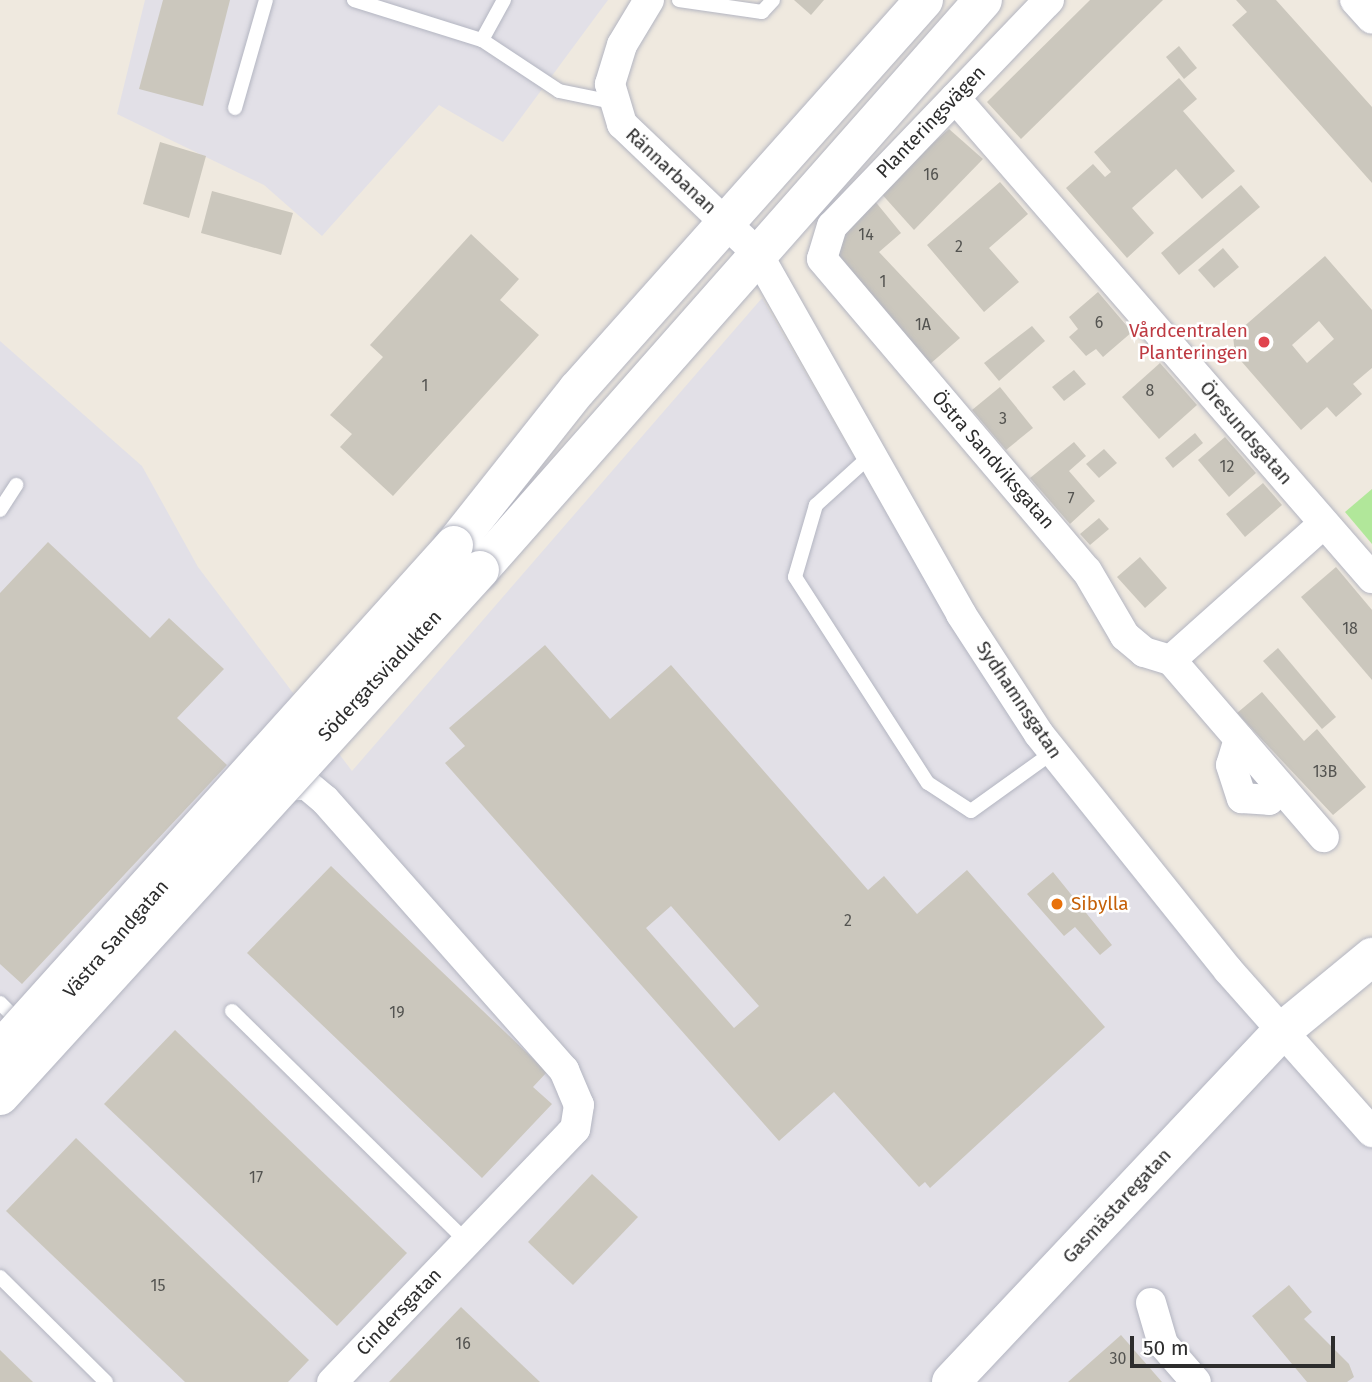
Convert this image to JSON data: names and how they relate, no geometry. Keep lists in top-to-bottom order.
{
  "streets": {
    "main road": ["Planteringsvägen", "Södergatsviadukten", "Gasmästaregatan"],
    "street": [
      "Rännarbanan",
      "Öresundsgatan",
      "Östra Sandviksgatan",
      "Sydhamnsgatan",
      "Västra Sandgatan",
      "Cindersgatan"
    ]
  },
  "crossings": [
    ["Planteringsvägen", "Öresundsgatan"],
    ["Planteringsvägen", "Östra Sandviksgatan"],
    ["Planteringsvägen", "Södergatsviadukten"],
    ["Planteringsvägen", "Sydhamnsgatan"],
    ["Rännarbanan", "Södergatsviadukten"],
    ["Rännarbanan", "Sydhamnsgatan"],
    ["Södergatsviadukten", "Sydhamnsgatan"],
    ["Södergatsviadukten", "Västra Sandgatan"],
    ["Sydhamnsgatan", "Gasmästaregatan"],
    ["Västra Sandgatan", "Cindersgatan"]
  ],
  "places": ["Vårdcentralen Planteringen", "Sibylla"],
  "house_numbers": [
    "16",
    "14",
    "2",
    "1",
    "6",
    "1A",
    "1",
    "8",
    "3",
    "12",
    "7",
    "18",
    "13B",
    "2",
    "19",
    "17",
    "15",
    "16",
    "30"
  ],
  "scale_bar": "50 m"
}
